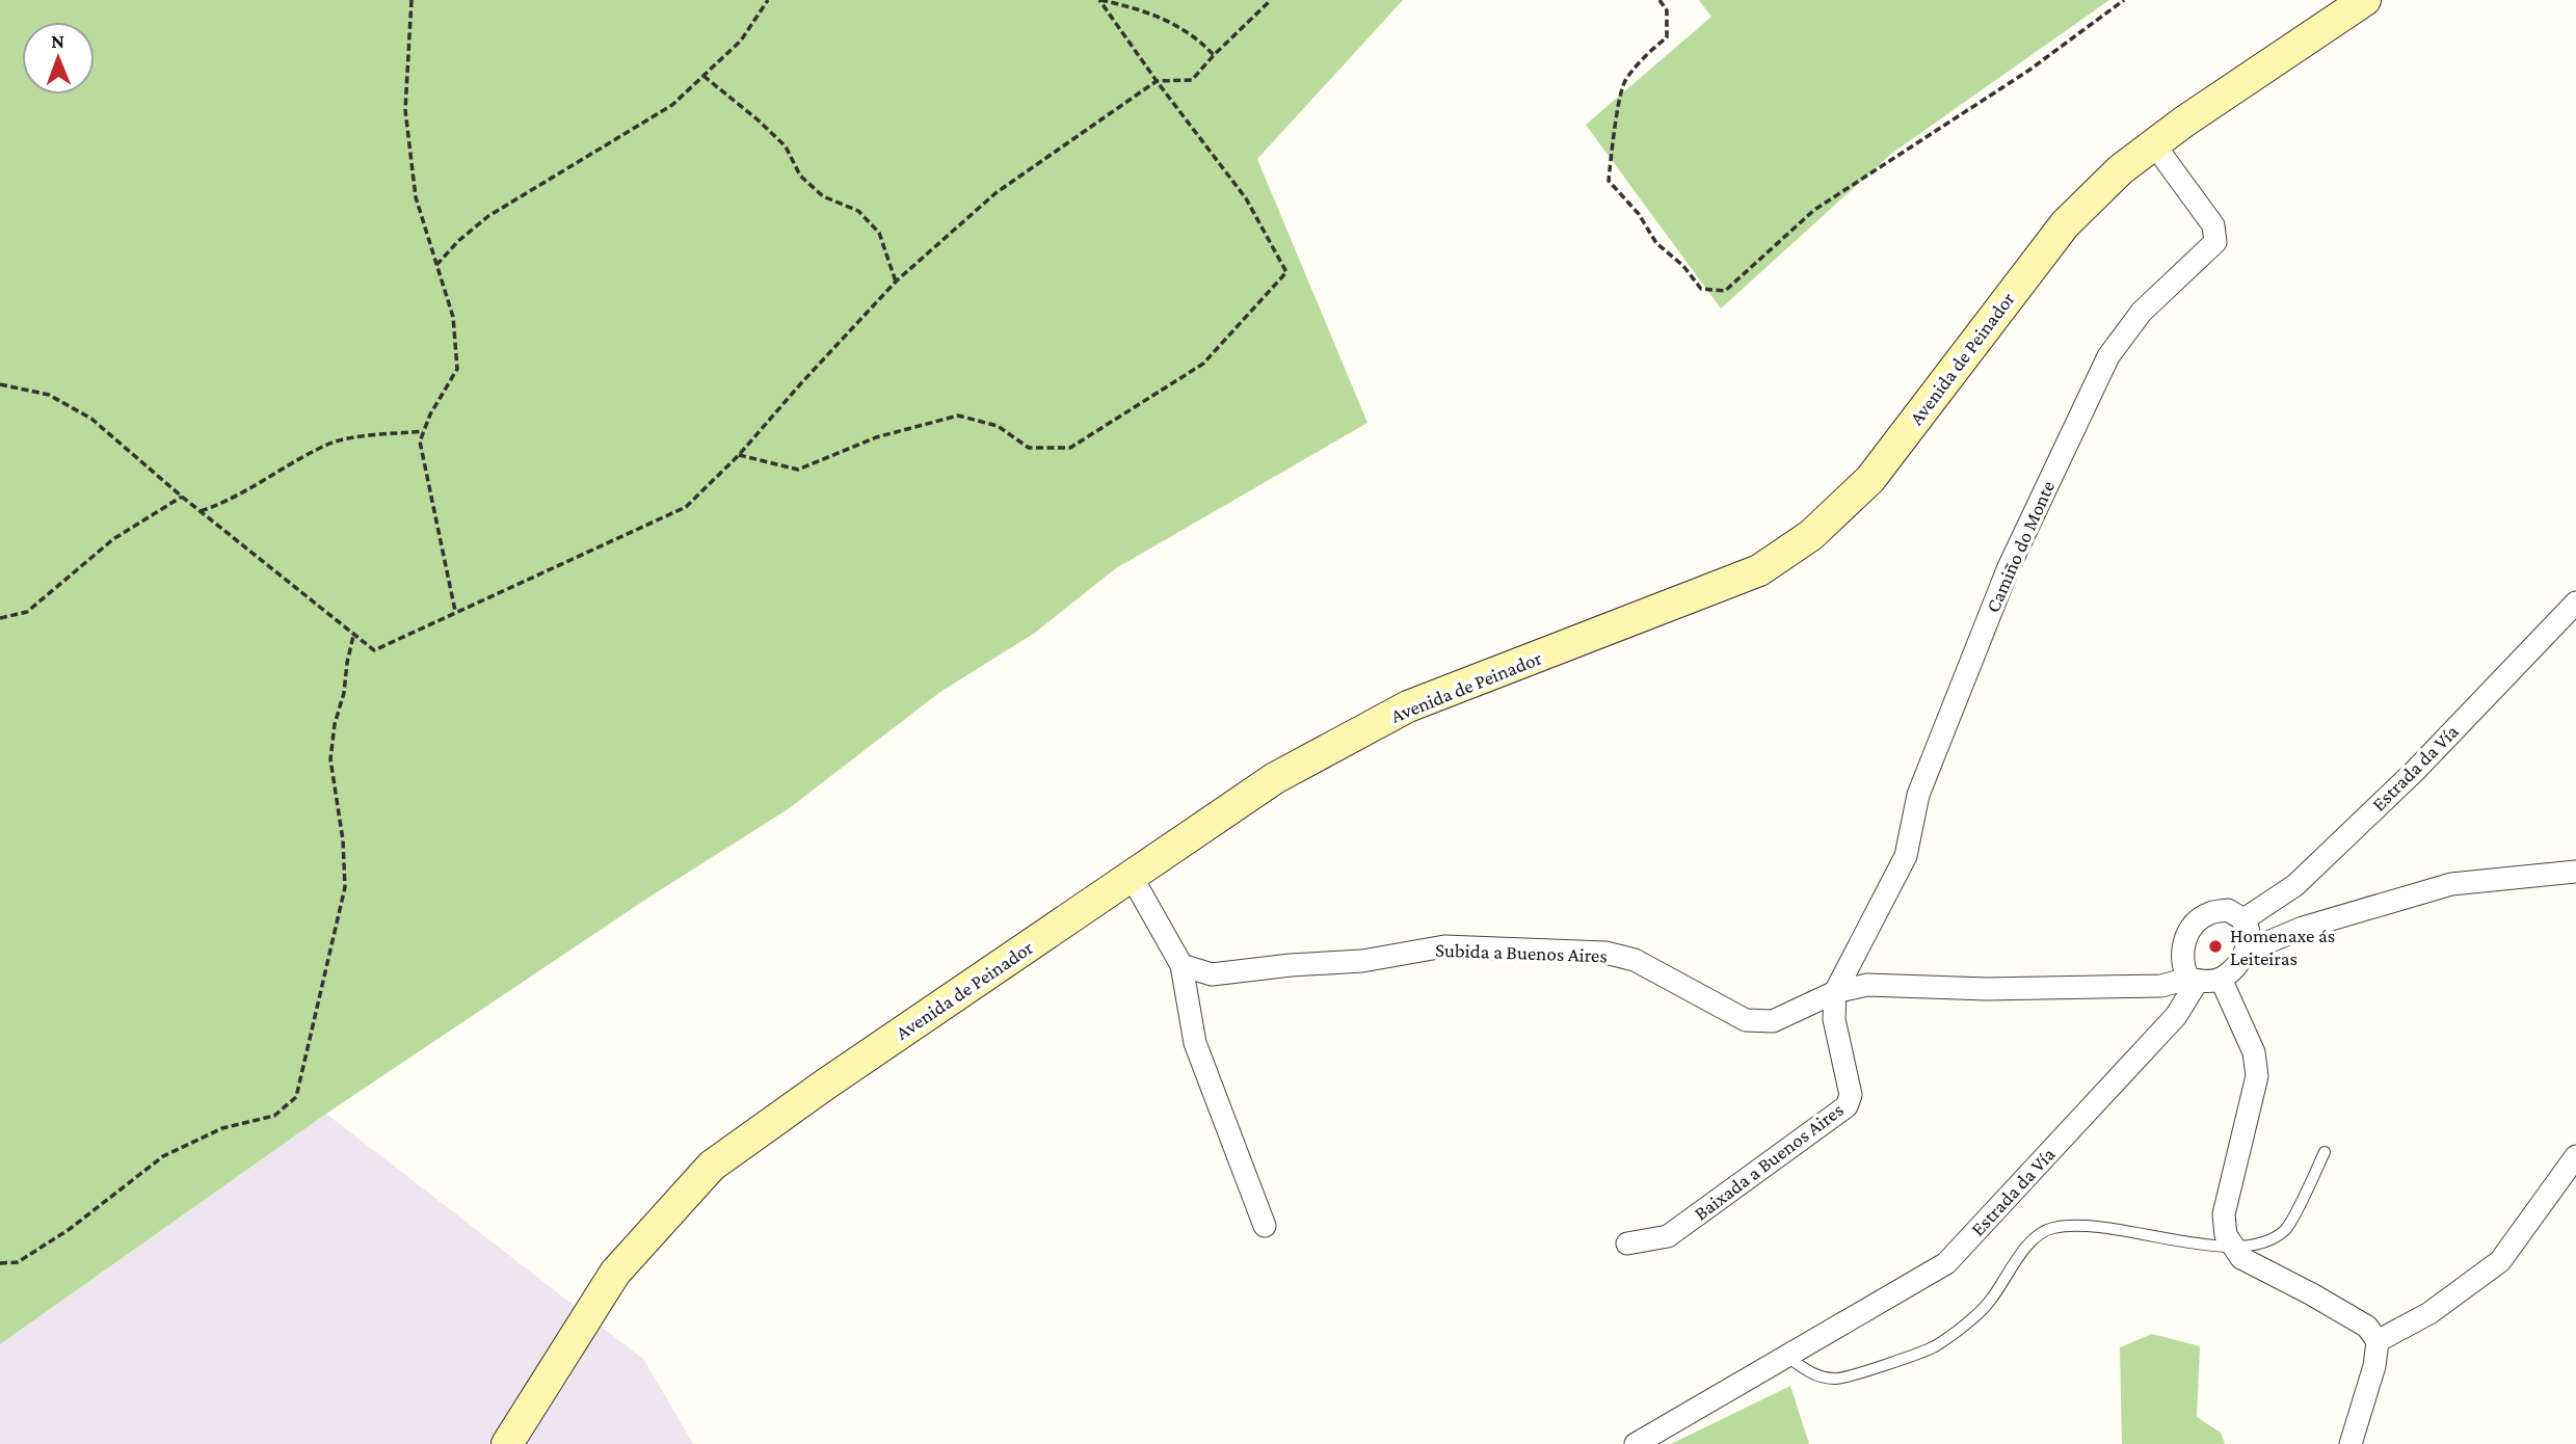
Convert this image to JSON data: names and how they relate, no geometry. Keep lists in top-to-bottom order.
{
  "streets": {
    "street": [
      "Avenida de Peinador",
      "Camiño do Monte",
      "Estrada da Vía",
      "Subida a Buenos Aires",
      "Baixada a Buenos Aires"
    ]
  },
  "crossings": [
    ["Avenida de Peinador", "Camiño do Monte"],
    ["Camiño do Monte", "Subida a Buenos Aires"],
    ["Camiño do Monte", "Baixada a Buenos Aires"],
    ["Estrada da Vía", "Subida a Buenos Aires"],
    ["Subida a Buenos Aires", "Baixada a Buenos Aires"]
  ],
  "places": ["Homenaxe ás Leiteiras"],
  "north": "top"
}
